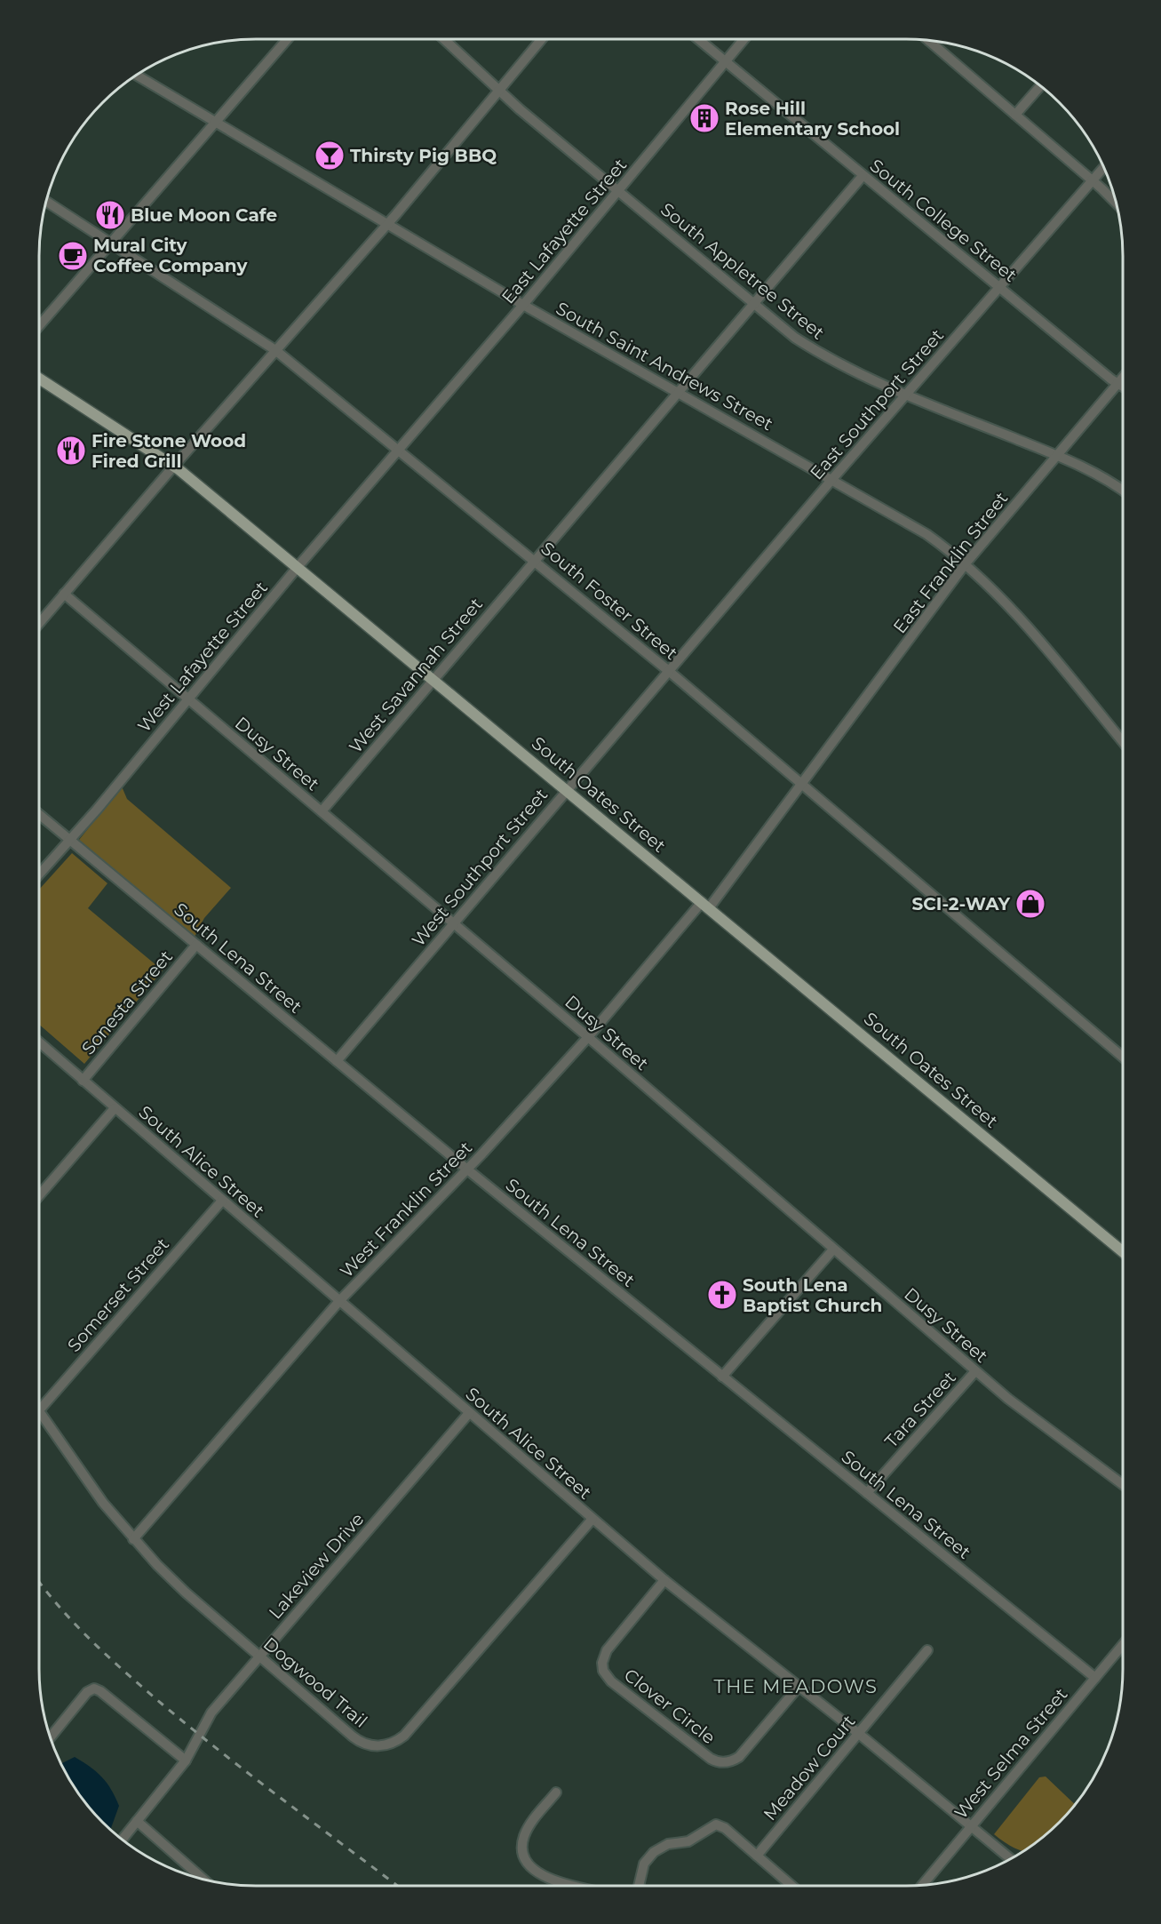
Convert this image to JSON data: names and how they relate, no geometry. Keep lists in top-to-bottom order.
{
  "streets": {
    "main road": ["South Oates Street"],
    "street": [
      "South College Street",
      "East Lafayette Street",
      "South Appletree Street",
      "South Saint Andrews Street",
      "East Southport Street",
      "East Franklin Street",
      "South Foster Street",
      "West Lafayette Street",
      "West Savannah Street",
      "Dusy Street",
      "West Southport Street",
      "South Lena Street",
      "Sonesta Street",
      "South Alice Street",
      "West Franklin Street",
      "Somerset Street",
      "Tara Street",
      "Lakeview Drive",
      "Dogwood Trail",
      "Clover Circle",
      "West Selma Street",
      "Meadow Court"
    ]
  },
  "crossings": [
    ["South College Street", "East Lafayette Street"],
    ["South College Street", "East Southport Street"],
    ["South College Street", "East Franklin Street"],
    ["South College Street", "West Savannah Street"],
    ["East Lafayette Street", "South Appletree Street"],
    ["East Lafayette Street", "South Saint Andrews Street"],
    ["East Lafayette Street", "South Foster Street"],
    ["East Lafayette Street", "West Lafayette Street"],
    ["South Appletree Street", "East Southport Street"],
    ["South Appletree Street", "East Franklin Street"],
    ["South Appletree Street", "West Savannah Street"],
    ["South Saint Andrews Street", "East Southport Street"],
    ["South Saint Andrews Street", "East Franklin Street"],
    ["South Saint Andrews Street", "West Savannah Street"],
    ["East Southport Street", "South Foster Street"],
    ["East Southport Street", "West Southport Street"],
    ["East Franklin Street", "South Foster Street"],
    ["East Franklin Street", "West Franklin Street"],
    ["South Foster Street", "West Lafayette Street"],
    ["South Foster Street", "West Savannah Street"],
    ["South Foster Street", "West Southport Street"],
    ["South Foster Street", "West Franklin Street"],
    ["West Lafayette Street", "Dusy Street"],
    ["West Lafayette Street", "South Oates Street"],
    ["West Lafayette Street", "South Lena Street"],
    ["West Savannah Street", "Dusy Street"],
    ["West Savannah Street", "South Oates Street"],
    ["Dusy Street", "West Southport Street"],
    ["Dusy Street", "West Franklin Street"],
    ["Dusy Street", "Tara Street"],
    ["South Oates Street", "West Southport Street"],
    ["South Oates Street", "West Franklin Street"],
    ["West Southport Street", "South Lena Street"],
    ["South Lena Street", "Sonesta Street"],
    ["South Lena Street", "West Franklin Street"],
    ["South Lena Street", "Tara Street"],
    ["South Lena Street", "West Selma Street"],
    ["Sonesta Street", "South Alice Street"],
    ["South Alice Street", "West Franklin Street"],
    ["South Alice Street", "Somerset Street"],
    ["South Alice Street", "Lakeview Drive"],
    ["South Alice Street", "Dogwood Trail"],
    ["South Alice Street", "Clover Circle"],
    ["South Alice Street", "West Selma Street"],
    ["South Alice Street", "Meadow Court"],
    ["West Franklin Street", "Dogwood Trail"],
    ["Somerset Street", "Dogwood Trail"],
    ["Lakeview Drive", "Dogwood Trail"]
  ],
  "districts": ["THE MEADOWS"],
  "places": {
    "building": ["Rose Hill Elementary School"],
    "bar": ["Thirsty Pig BBQ"],
    "restaurant": ["Blue Moon Cafe", "Fire Stone Wood Fired Grill"],
    "cafe": ["Mural City Coffee Company"],
    "shop": ["SCI-2-WAY"],
    "church": ["South Lena Baptist Church"]
  }
}
